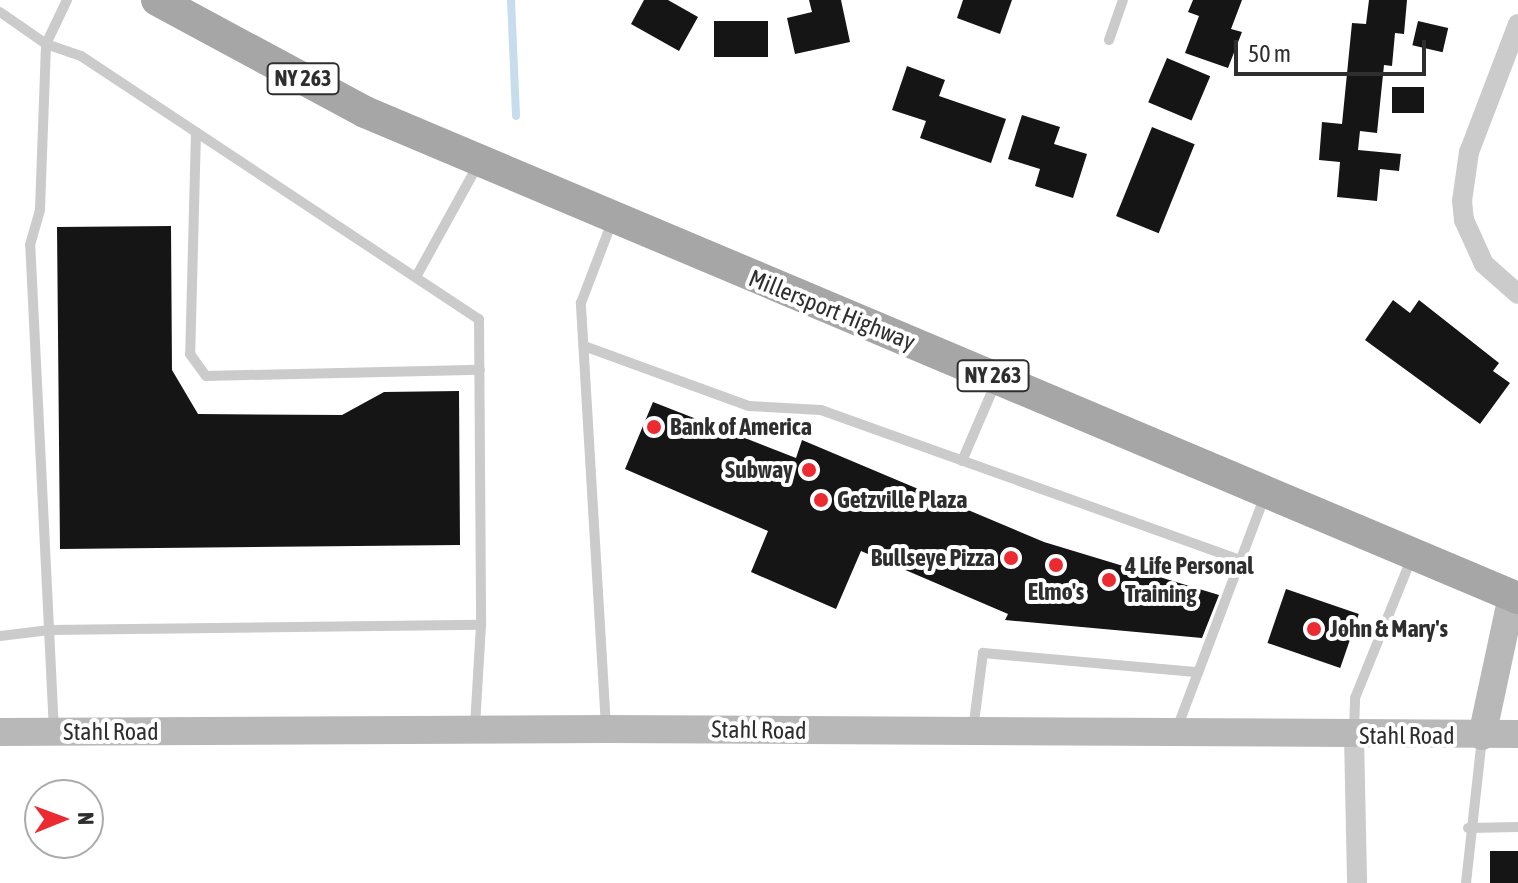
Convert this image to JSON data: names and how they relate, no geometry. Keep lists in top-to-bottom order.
{
  "streets": {
    "main road": ["NY 263", "Millersport Highway"],
    "street": ["Stahl Road"]
  },
  "places": [
    "Bank of America",
    "Subway",
    "Getzville Plaza",
    "Bullseye Pizza",
    "Elmo's",
    "4 Life Personal Training",
    "John & Mary's"
  ],
  "scale_bar": "50 m",
  "north": "right"
}
